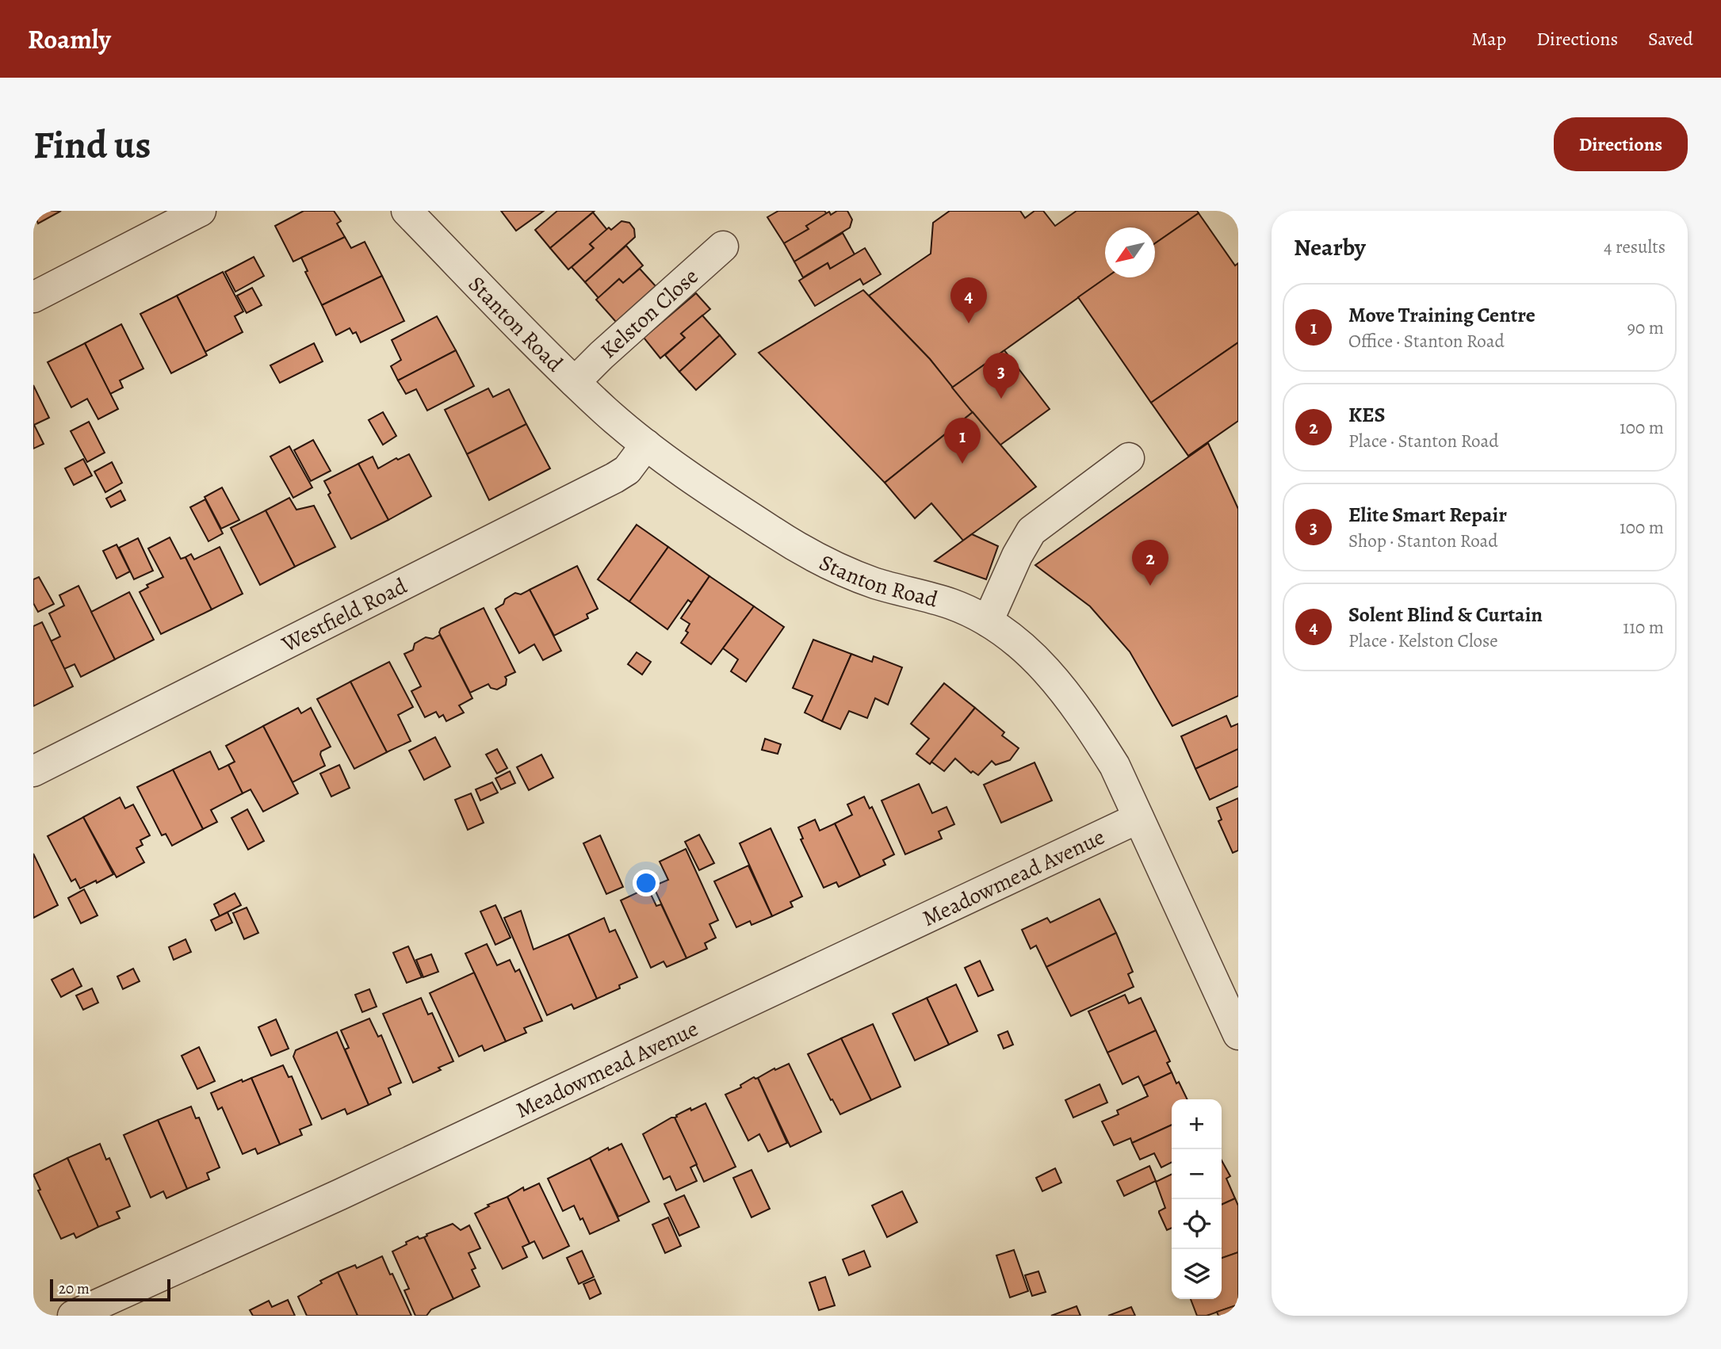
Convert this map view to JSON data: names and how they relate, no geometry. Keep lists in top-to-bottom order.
{
  "streets": {
    "street": [
      "Kelston Close",
      "Stanton Road",
      "Westfield Road",
      "Meadowmead Avenue"
    ]
  },
  "crossings": [
    ["Kelston Close", "Stanton Road"],
    ["Stanton Road", "Westfield Road"],
    ["Stanton Road", "Meadowmead Avenue"]
  ],
  "scale_bar": "20 m",
  "north": "bottom left",
  "page": {
    "header": "Roamly",
    "nav": ["Map", "Directions", "Saved"],
    "buttons": "Directions",
    "title": "Find us",
    "heading": ["Nearby", "4 results"],
    "pins": [
      "4",
      "3",
      "1",
      "2"
    ],
    "list": [
      {
        "mark": "1",
        "name": "Move Training Centre",
        "note": "Office · Stanton Road",
        "value": "90 m"
      },
      {
        "mark": "2",
        "name": "KES",
        "note": "Place · Stanton Road",
        "value": "100 m"
      },
      {
        "mark": "3",
        "name": "Elite Smart Repair",
        "note": "Shop · Stanton Road",
        "value": "100 m"
      },
      {
        "mark": "4",
        "name": "Solent Blind & Curtain",
        "note": "Place · Kelston Close",
        "value": "110 m"
      }
    ],
    "map_buttons": ["+", "−"],
    "scale": "20 m"
  }
}
